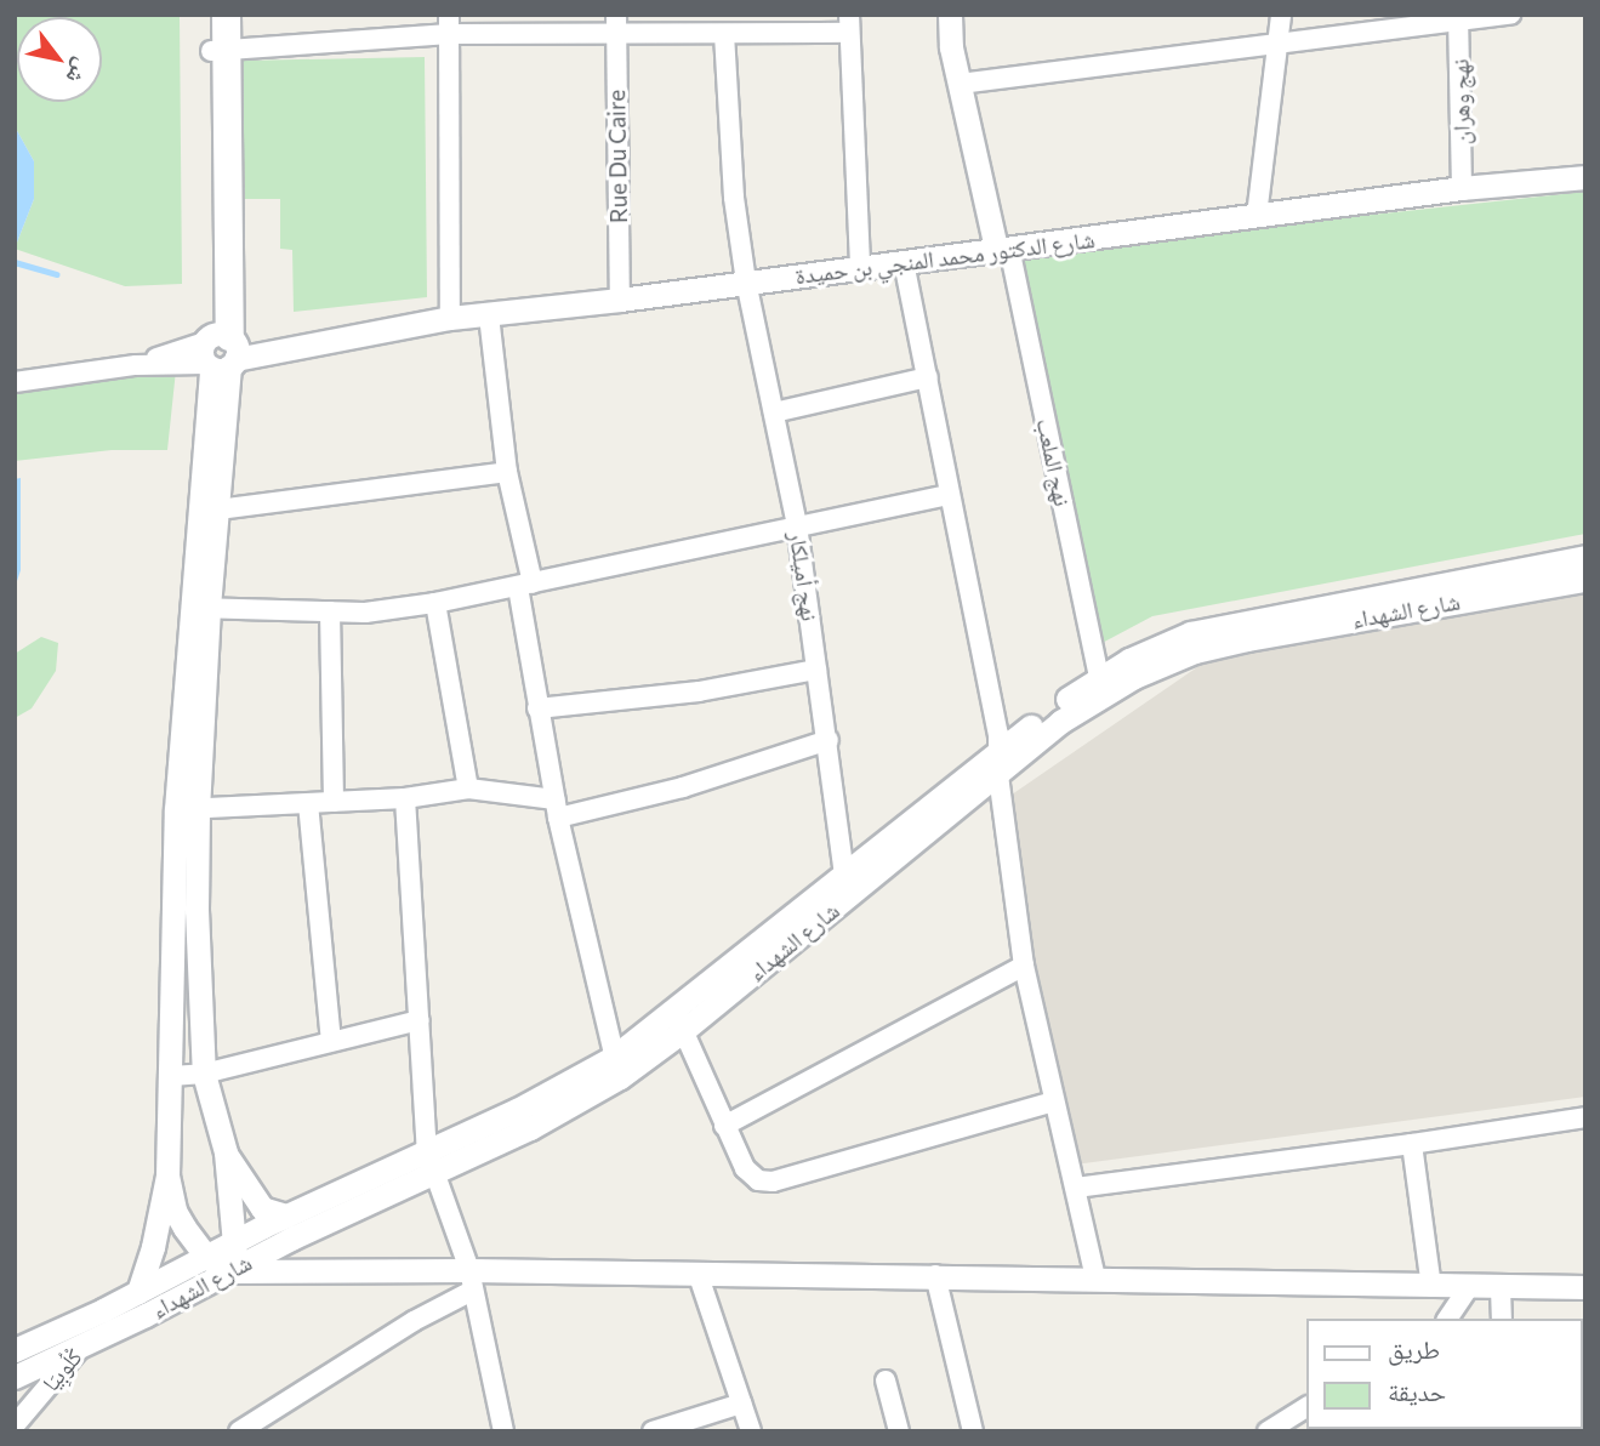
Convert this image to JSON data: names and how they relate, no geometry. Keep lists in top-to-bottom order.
{
  "streets": {
    "street": [
      "نهج وهران",
      "Rue Du Caire",
      "شارع الدكتور محمد المنجي بن حميدة",
      "نهج الملعب",
      "نهج أميلكار",
      "شارع الشهداء",
      "كْلُوبِيَا"
    ]
  },
  "crossings": [
    ["نهج وهران", "شارع الدكتور محمد المنجي بن حميدة"],
    ["Rue Du Caire", "شارع الدكتور محمد المنجي بن حميدة"],
    ["شارع الدكتور محمد المنجي بن حميدة", "نهج الملعب"],
    ["شارع الدكتور محمد المنجي بن حميدة", "نهج أميلكار"],
    ["نهج الملعب", "شارع الشهداء"],
    ["نهج أميلكار", "شارع الشهداء"],
    ["شارع الشهداء", "كْلُوبِيَا"]
  ],
  "legend": ["طريق", "حديقة"],
  "north": "bottom right"
}
